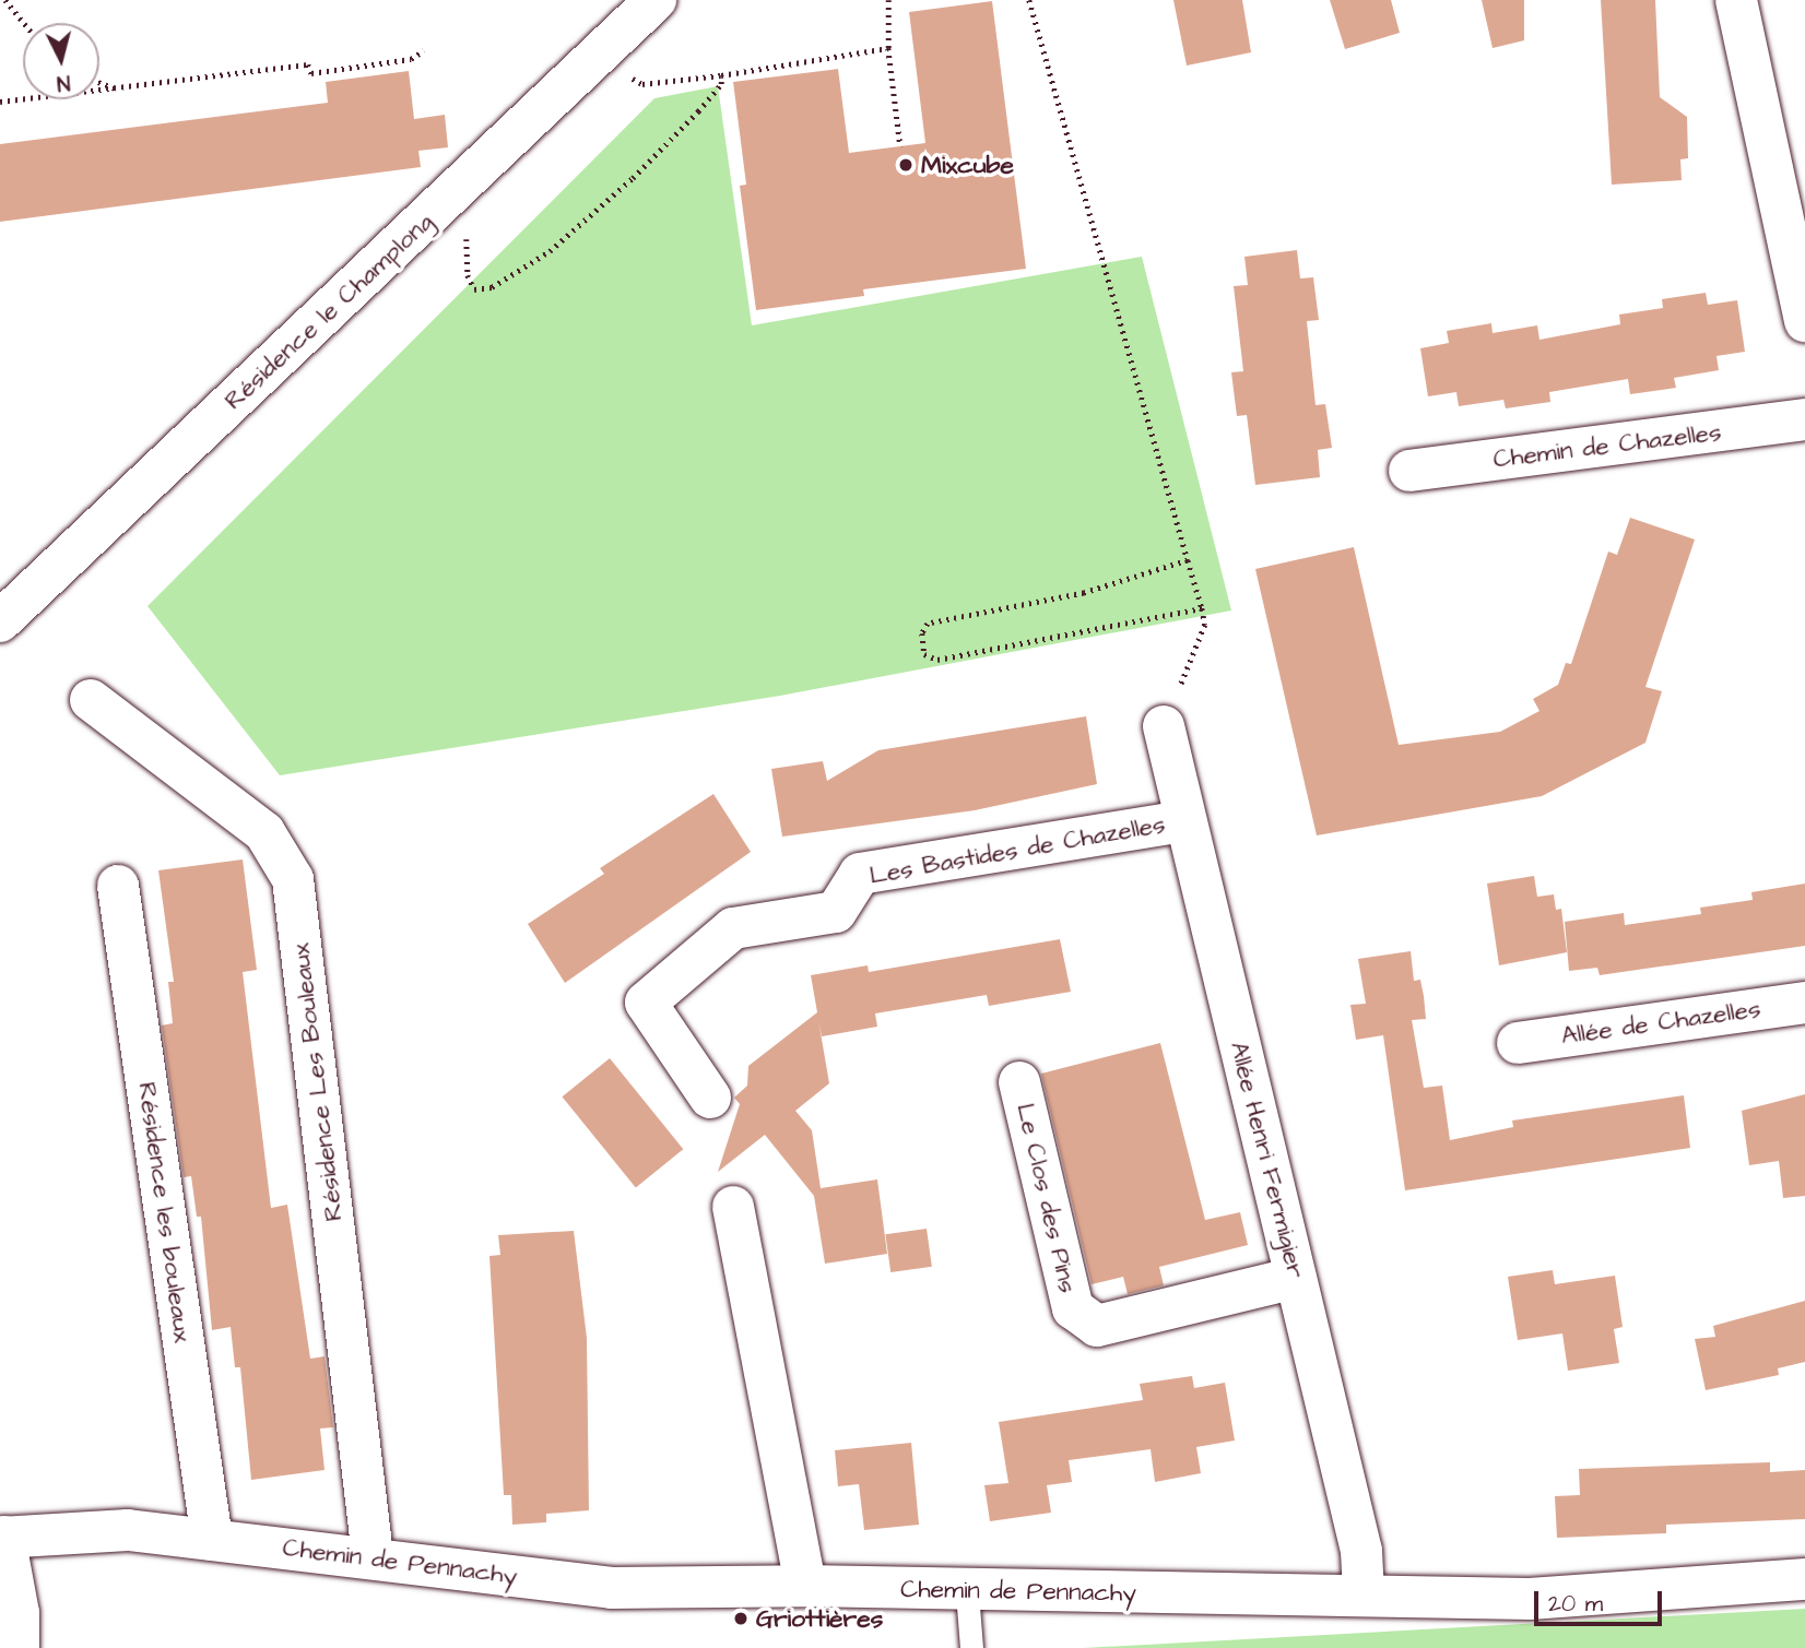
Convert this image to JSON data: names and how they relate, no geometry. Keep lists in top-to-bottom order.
{
  "streets": {
    "street": [
      "Résidence le Champlong",
      "Chemin de Chazelles",
      "Les Bastides de Chazelles",
      "Allée de Chazelles",
      "Résidence Les Bouleaux",
      "Allée Henri Fermigier",
      "Le Clos des Pins",
      "Résidence les bouleaux",
      "Chemin de Pennachy"
    ]
  },
  "crossings": [
    ["Les Bastides de Chazelles", "Allée Henri Fermigier"],
    ["Résidence Les Bouleaux", "Chemin de Pennachy"],
    ["Allée Henri Fermigier", "Le Clos des Pins"],
    ["Allée Henri Fermigier", "Chemin de Pennachy"],
    ["Résidence les bouleaux", "Chemin de Pennachy"]
  ],
  "places": ["Mixcube", "Griottières"],
  "scale_bar": "20 m",
  "north": "bottom"
}
